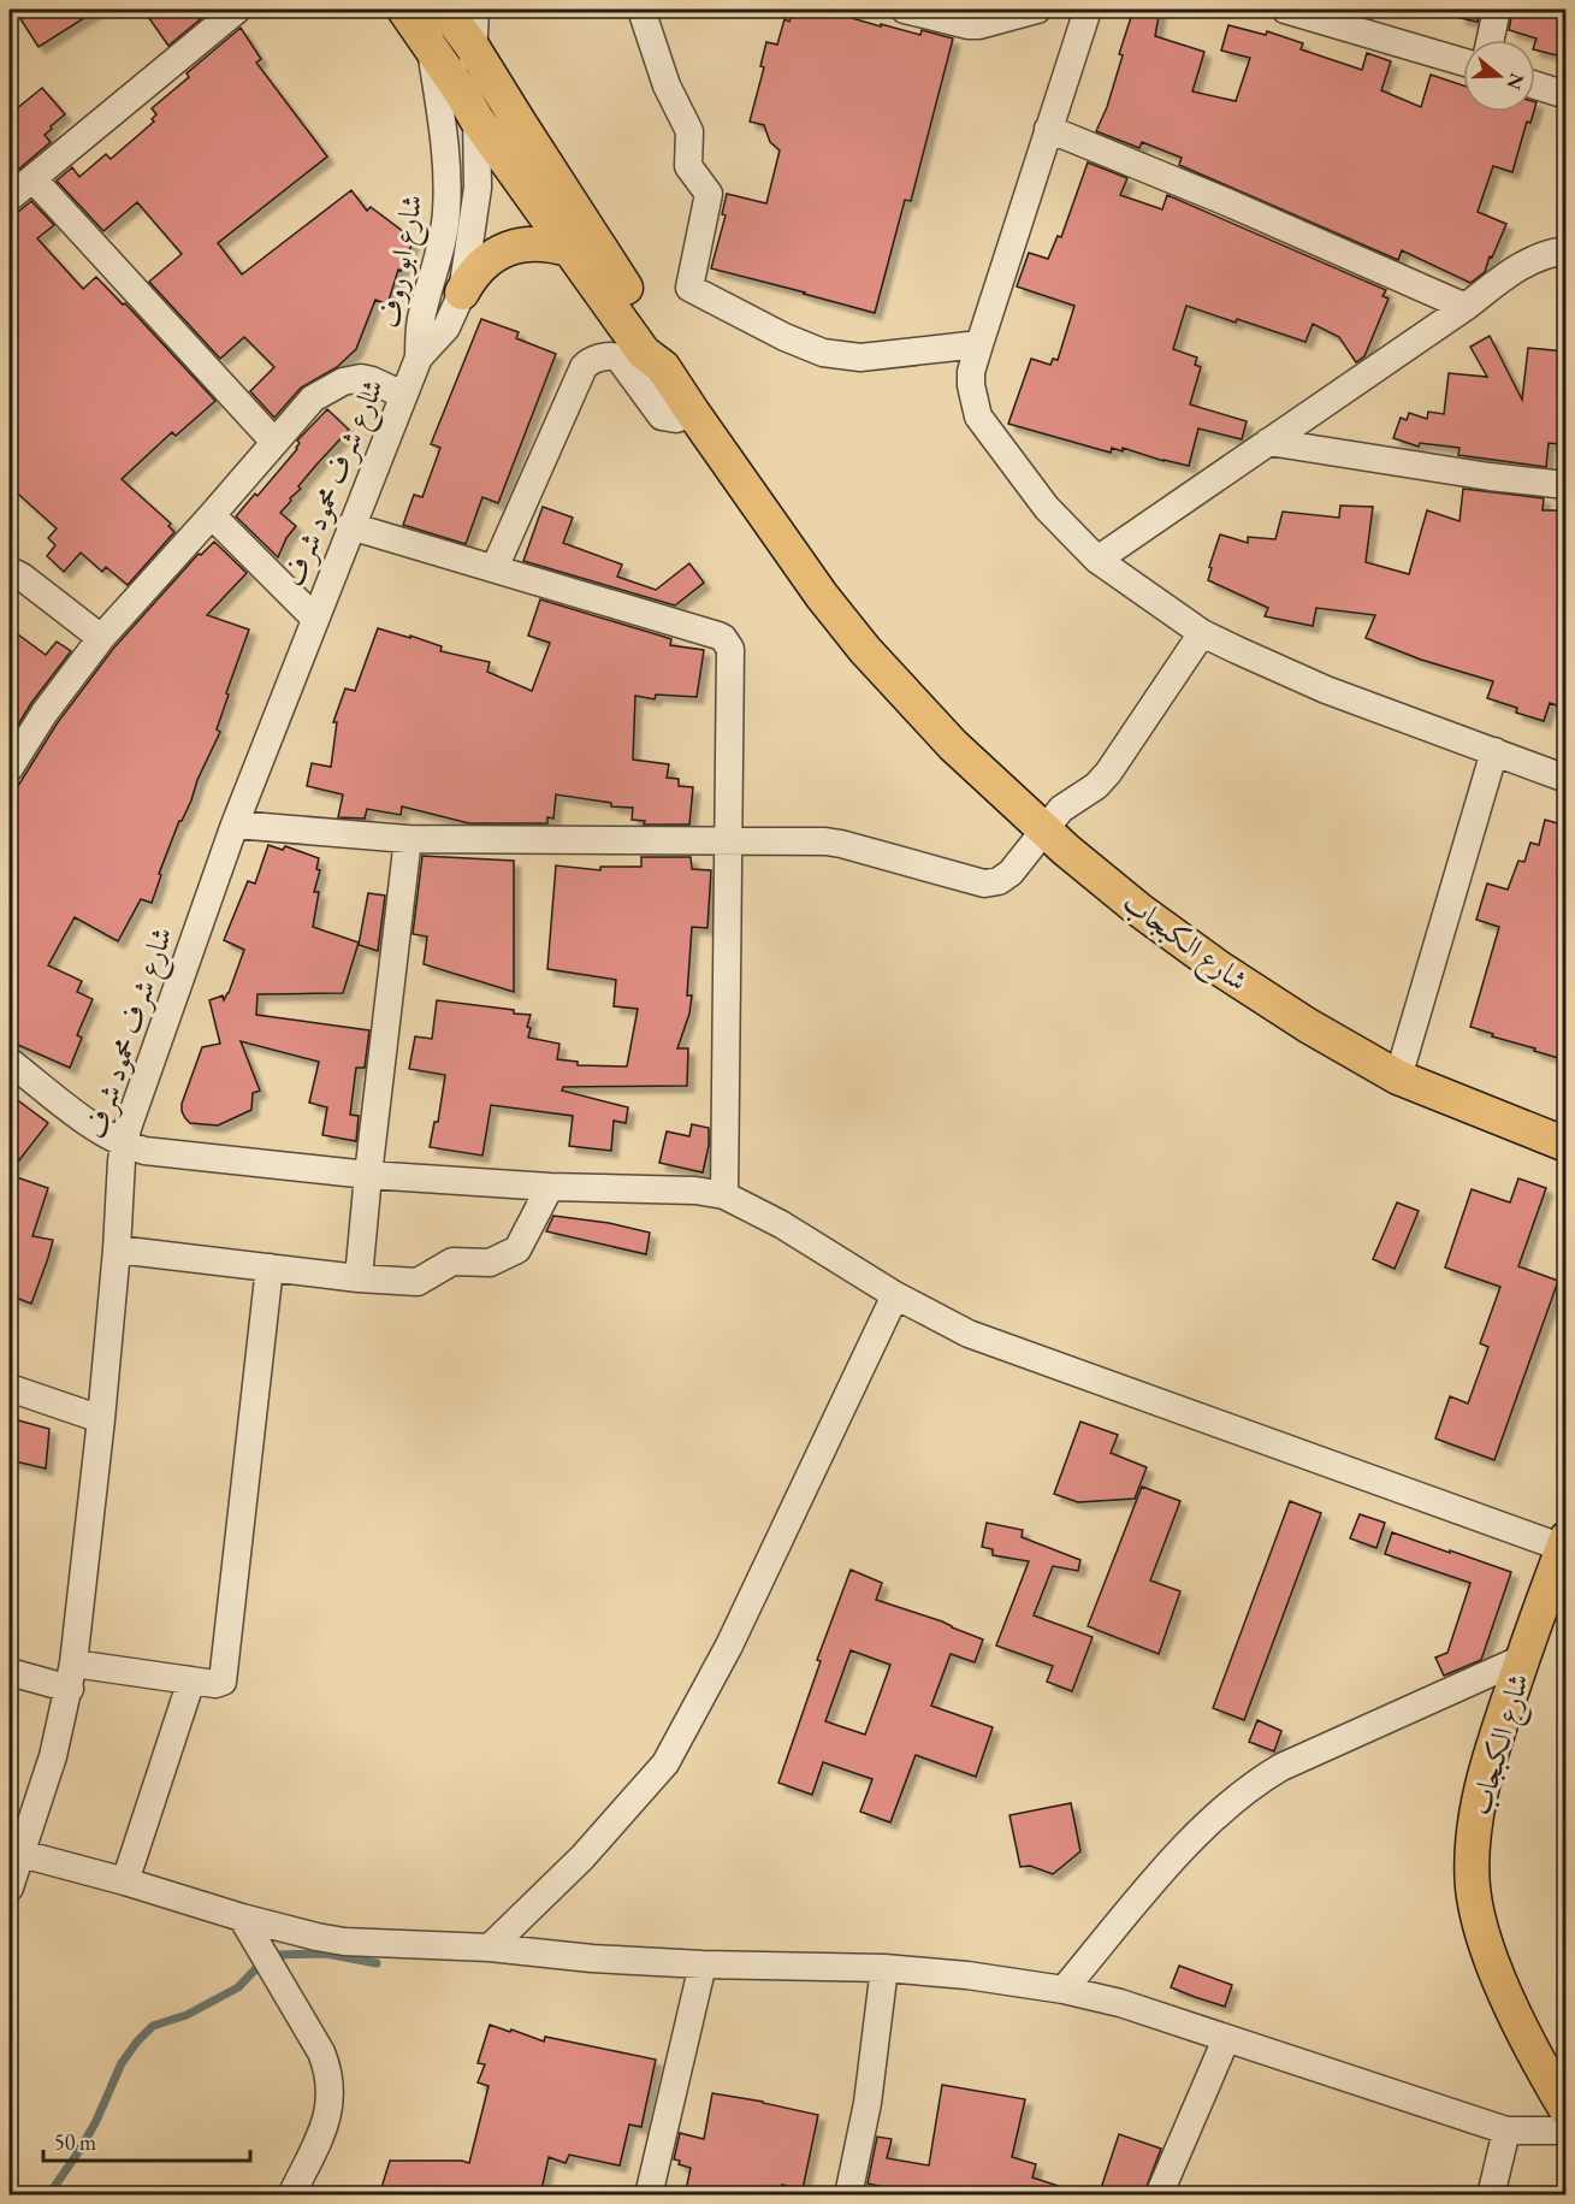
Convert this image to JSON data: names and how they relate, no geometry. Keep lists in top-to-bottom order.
{
  "streets": {
    "main road": ["شارع الكبجاب"],
    "street": ["شارع ابو روف", "شارع شرف محمود شرف"]
  },
  "crossings": [
    ["شارع ابو روف", "شارع شرف محمود شرف"]
  ],
  "scale_bar": "50 m",
  "north": "right"
}
